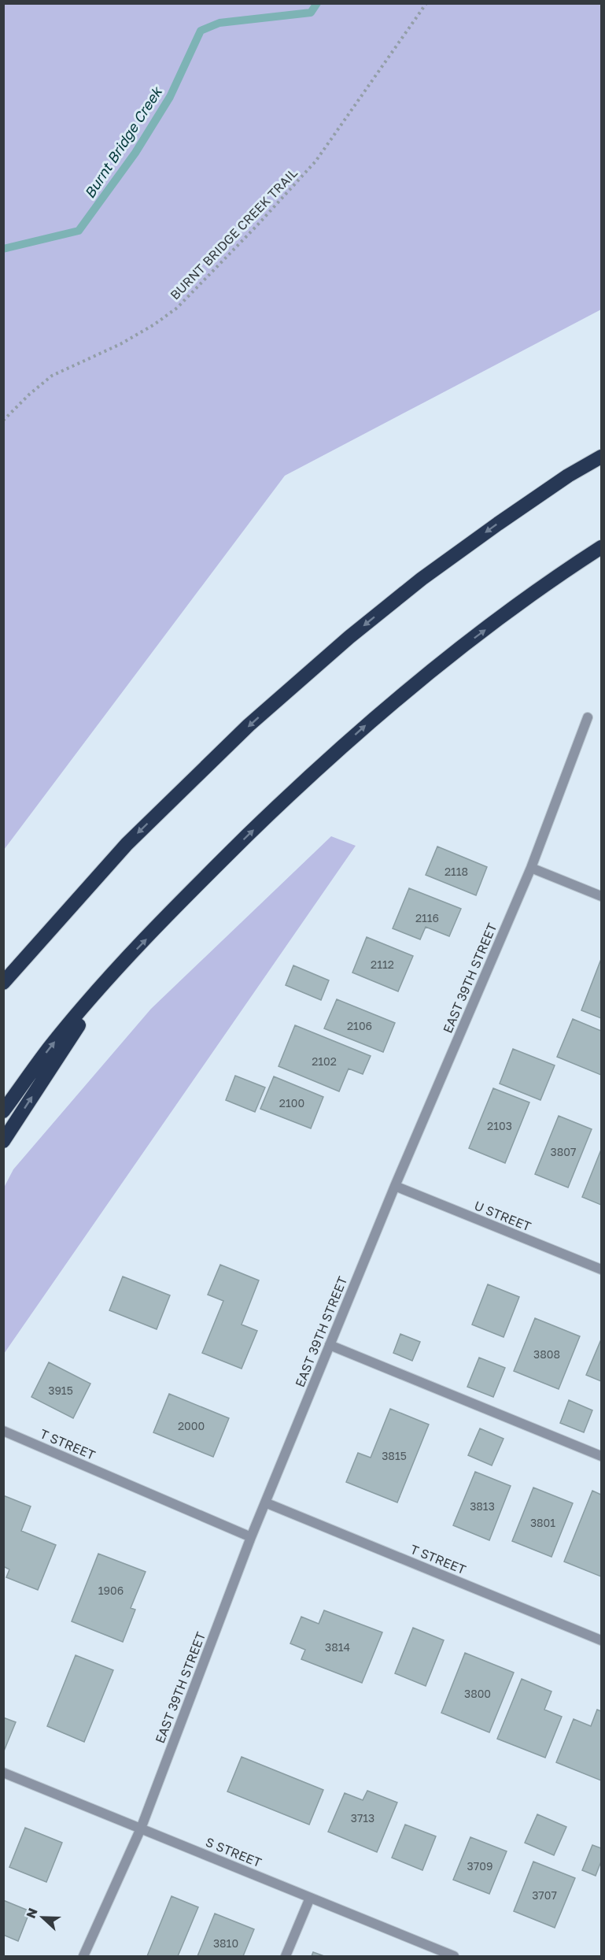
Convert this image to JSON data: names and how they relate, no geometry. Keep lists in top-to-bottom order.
{
  "streets": {
    "street": [
      "EAST 39TH STREET",
      "U STREET",
      "T STREET",
      "S STREET"
    ],
    "path": ["BURNT BRIDGE CREEK TRAIL"]
  },
  "crossings": [
    ["EAST 39TH STREET", "U STREET"],
    ["EAST 39TH STREET", "T STREET"],
    ["EAST 39TH STREET", "S STREET"]
  ],
  "water": ["Burnt Bridge Creek"],
  "house_numbers": [
    "2118",
    "2116",
    "2112",
    "2106",
    "2102",
    "2100",
    "2103",
    "3807",
    "3808",
    "3915",
    "2000",
    "3815",
    "3813",
    "3801",
    "1906",
    "3814",
    "3800",
    "3713",
    "3709",
    "3707",
    "3810"
  ],
  "north": "left"
}
